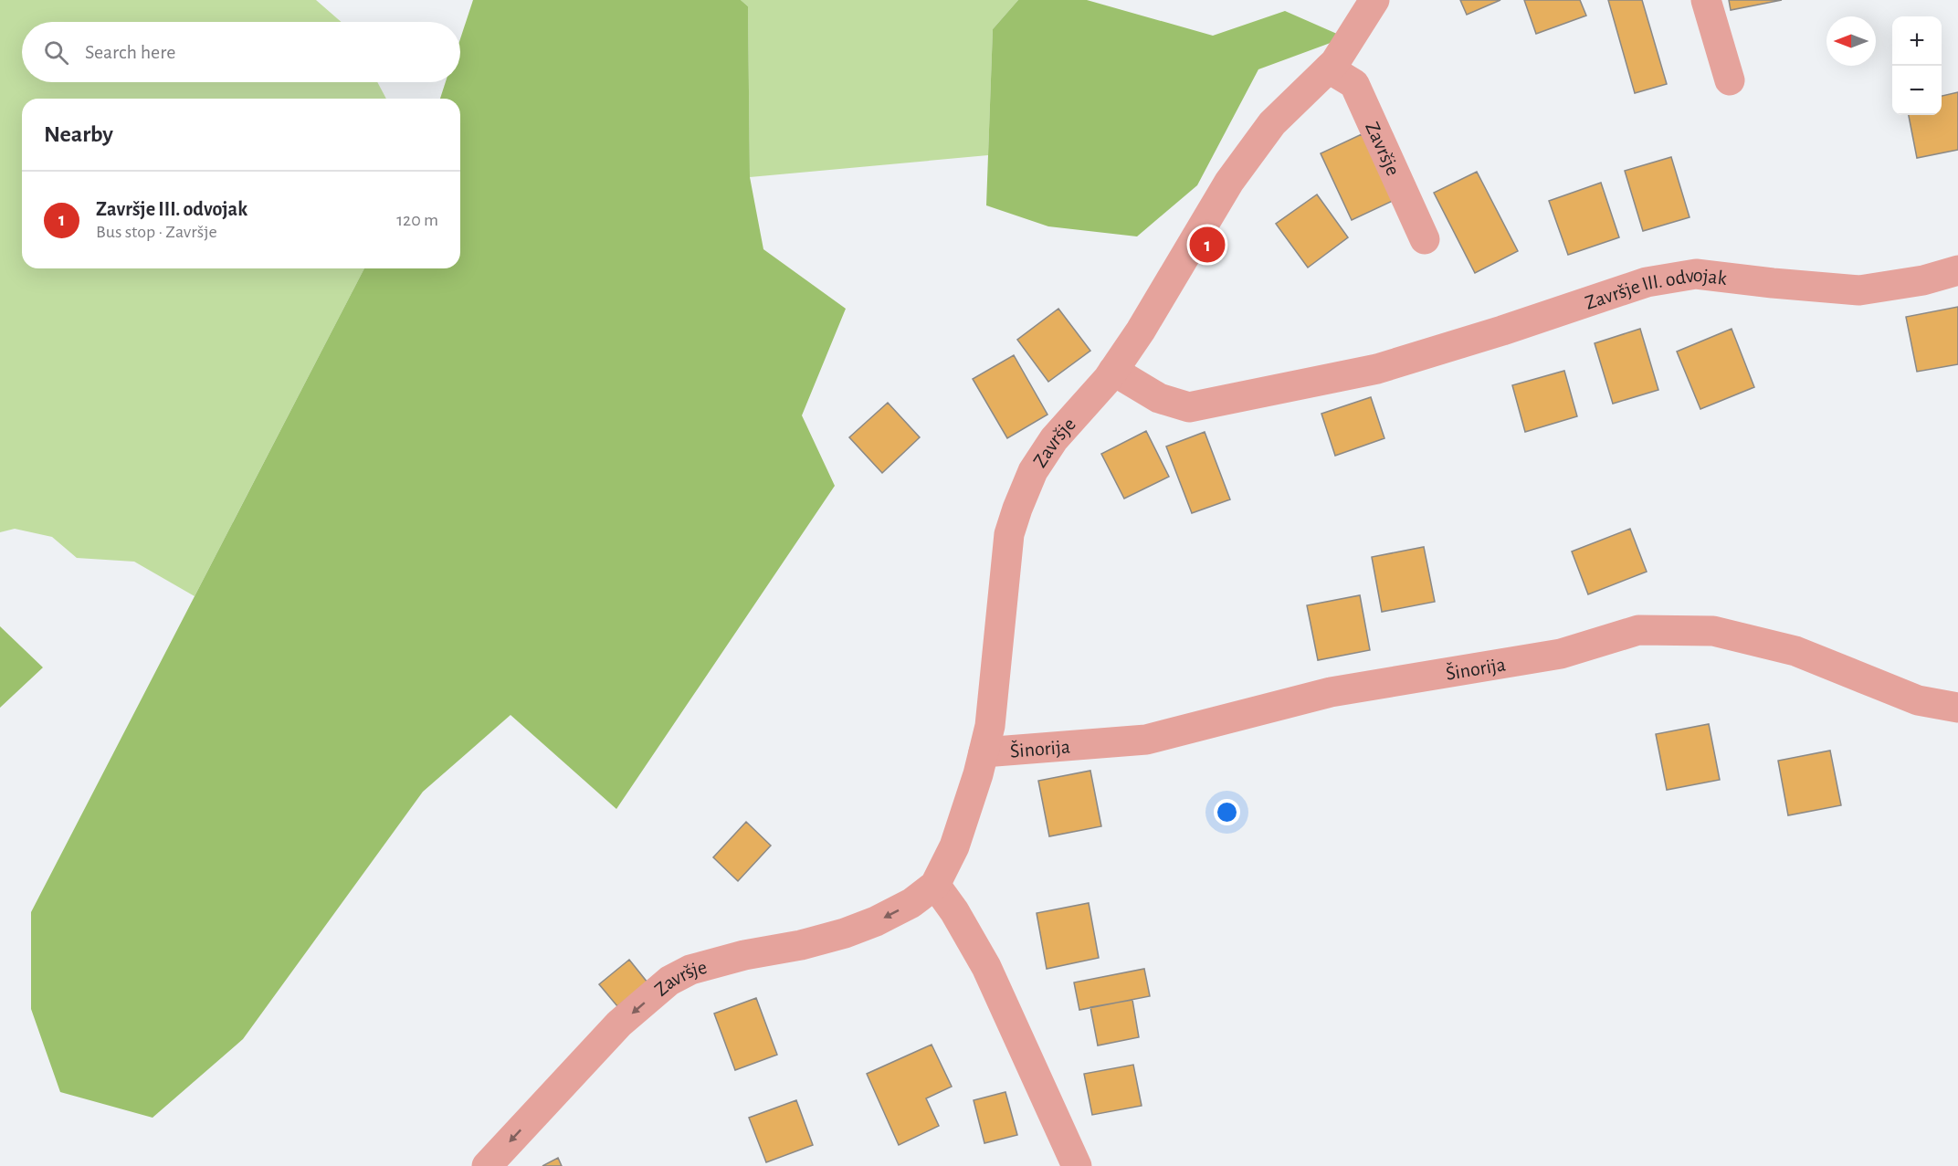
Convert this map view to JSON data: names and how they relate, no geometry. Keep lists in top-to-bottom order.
{
  "streets": {
    "street": ["Završje", "Završje III. odvojak", "Šinorija"]
  },
  "crossings": [
    ["Završje", "Završje III. odvojak"],
    ["Završje", "Šinorija"]
  ],
  "north": "left",
  "page": {
    "map_buttons": ["+", "−"],
    "search": "Search here",
    "heading": "Nearby",
    "list": [
      {
        "mark": "1",
        "name": "Završje III. odvojak",
        "note": "Bus stop · Završje",
        "value": "120 m"
      }
    ],
    "pins": "1"
  }
}
